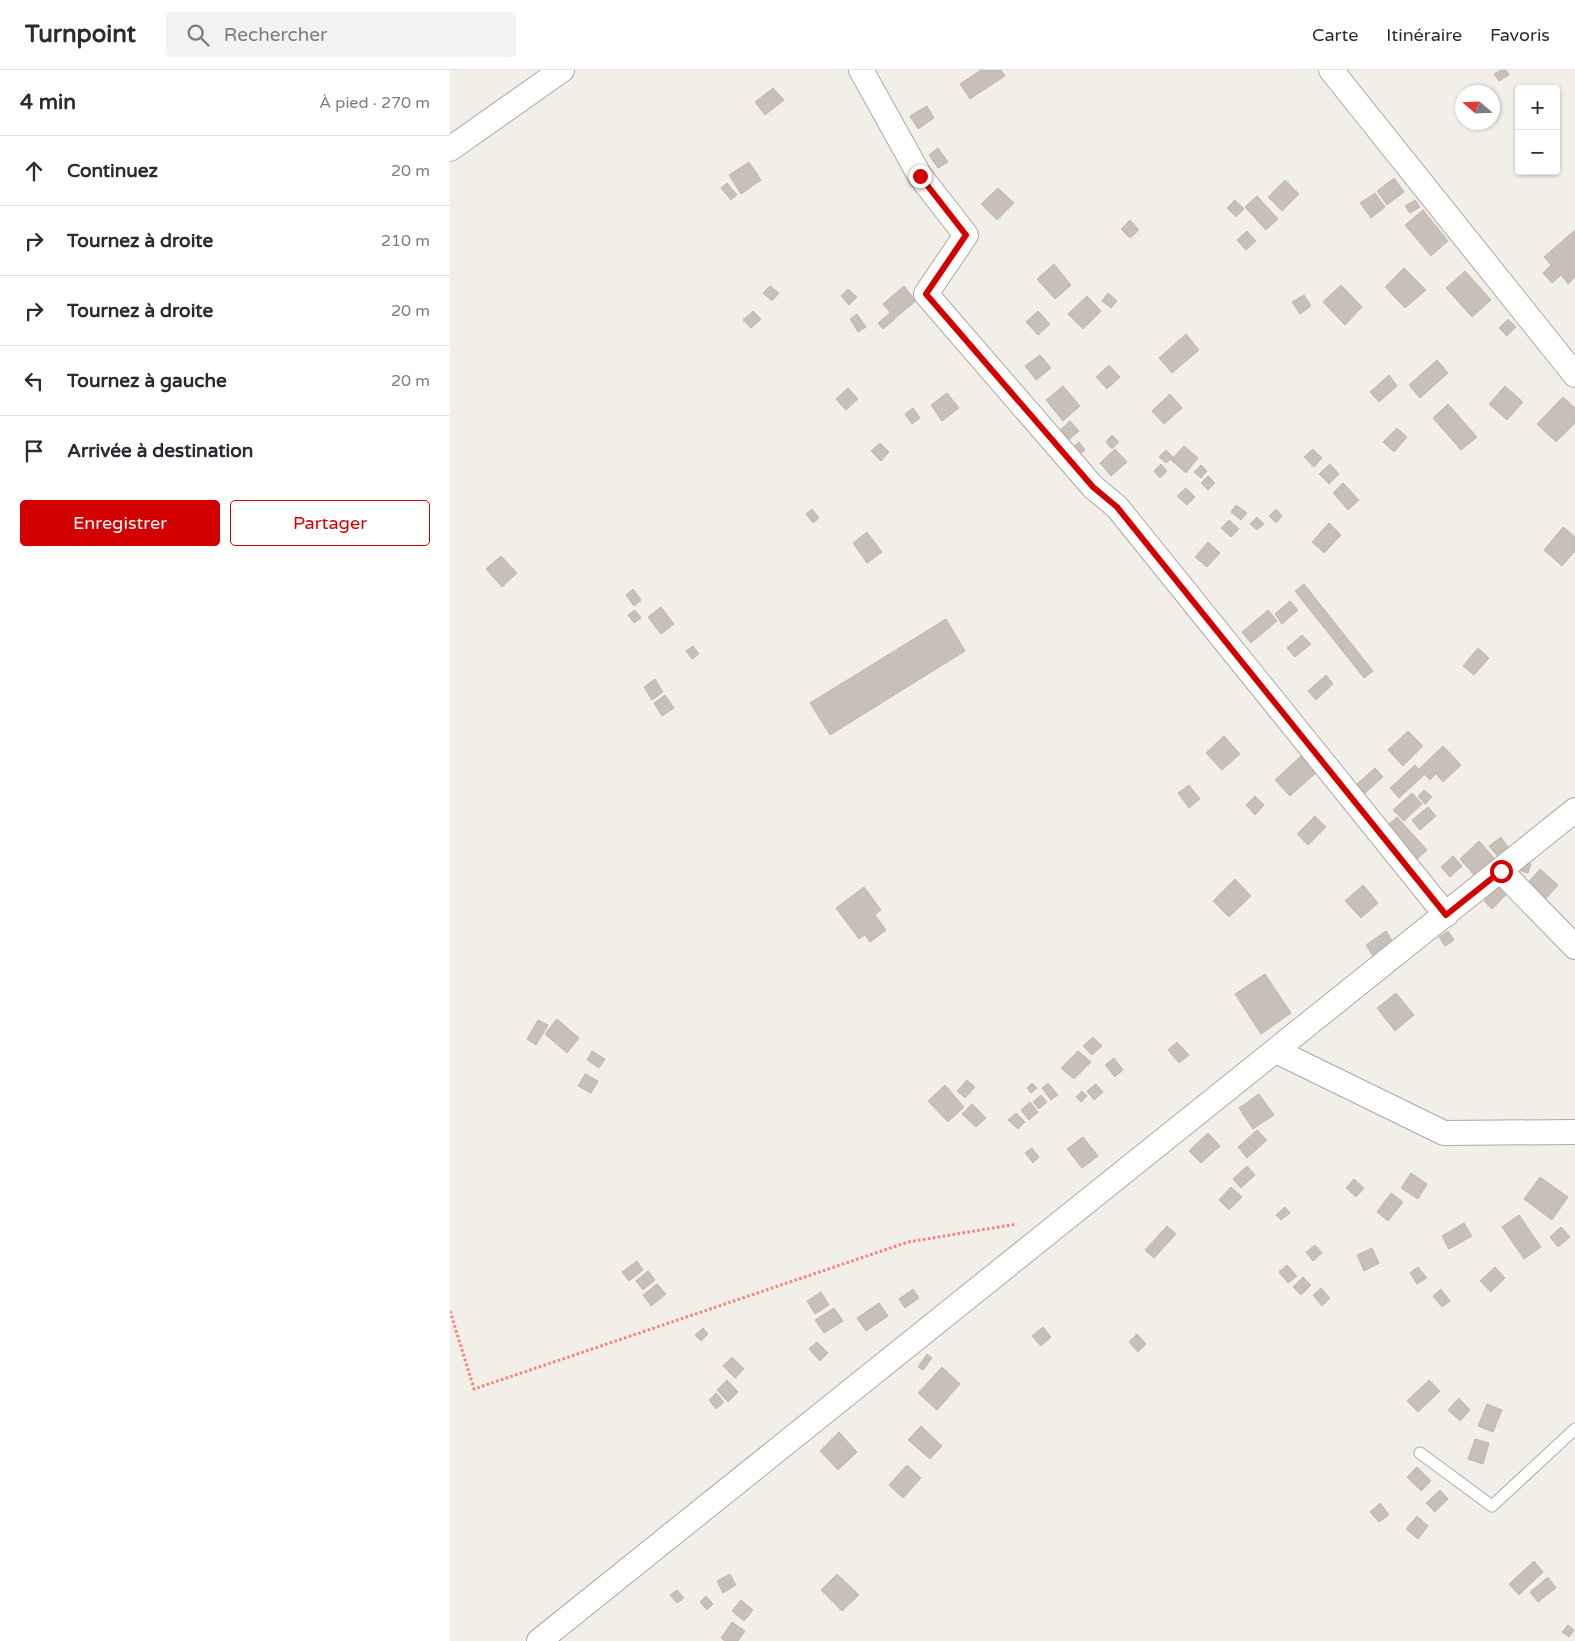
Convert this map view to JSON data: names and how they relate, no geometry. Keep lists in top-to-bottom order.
{
  "north": "left",
  "page": {
    "header": "Turnpoint",
    "search": "Rechercher",
    "nav": ["Carte", "Itinéraire", "Favoris"],
    "heading": ["4 min", "À pied · 270 m"],
    "map_buttons": ["+", "−"],
    "list": [
      ["Continuez", "20 m"],
      ["Tournez à droite", "210 m"],
      ["Tournez à droite", "20 m"],
      ["Tournez à gauche", "20 m"],
      "Arrivée à destination"
    ],
    "buttons": ["Enregistrer", "Partager"]
  }
}
